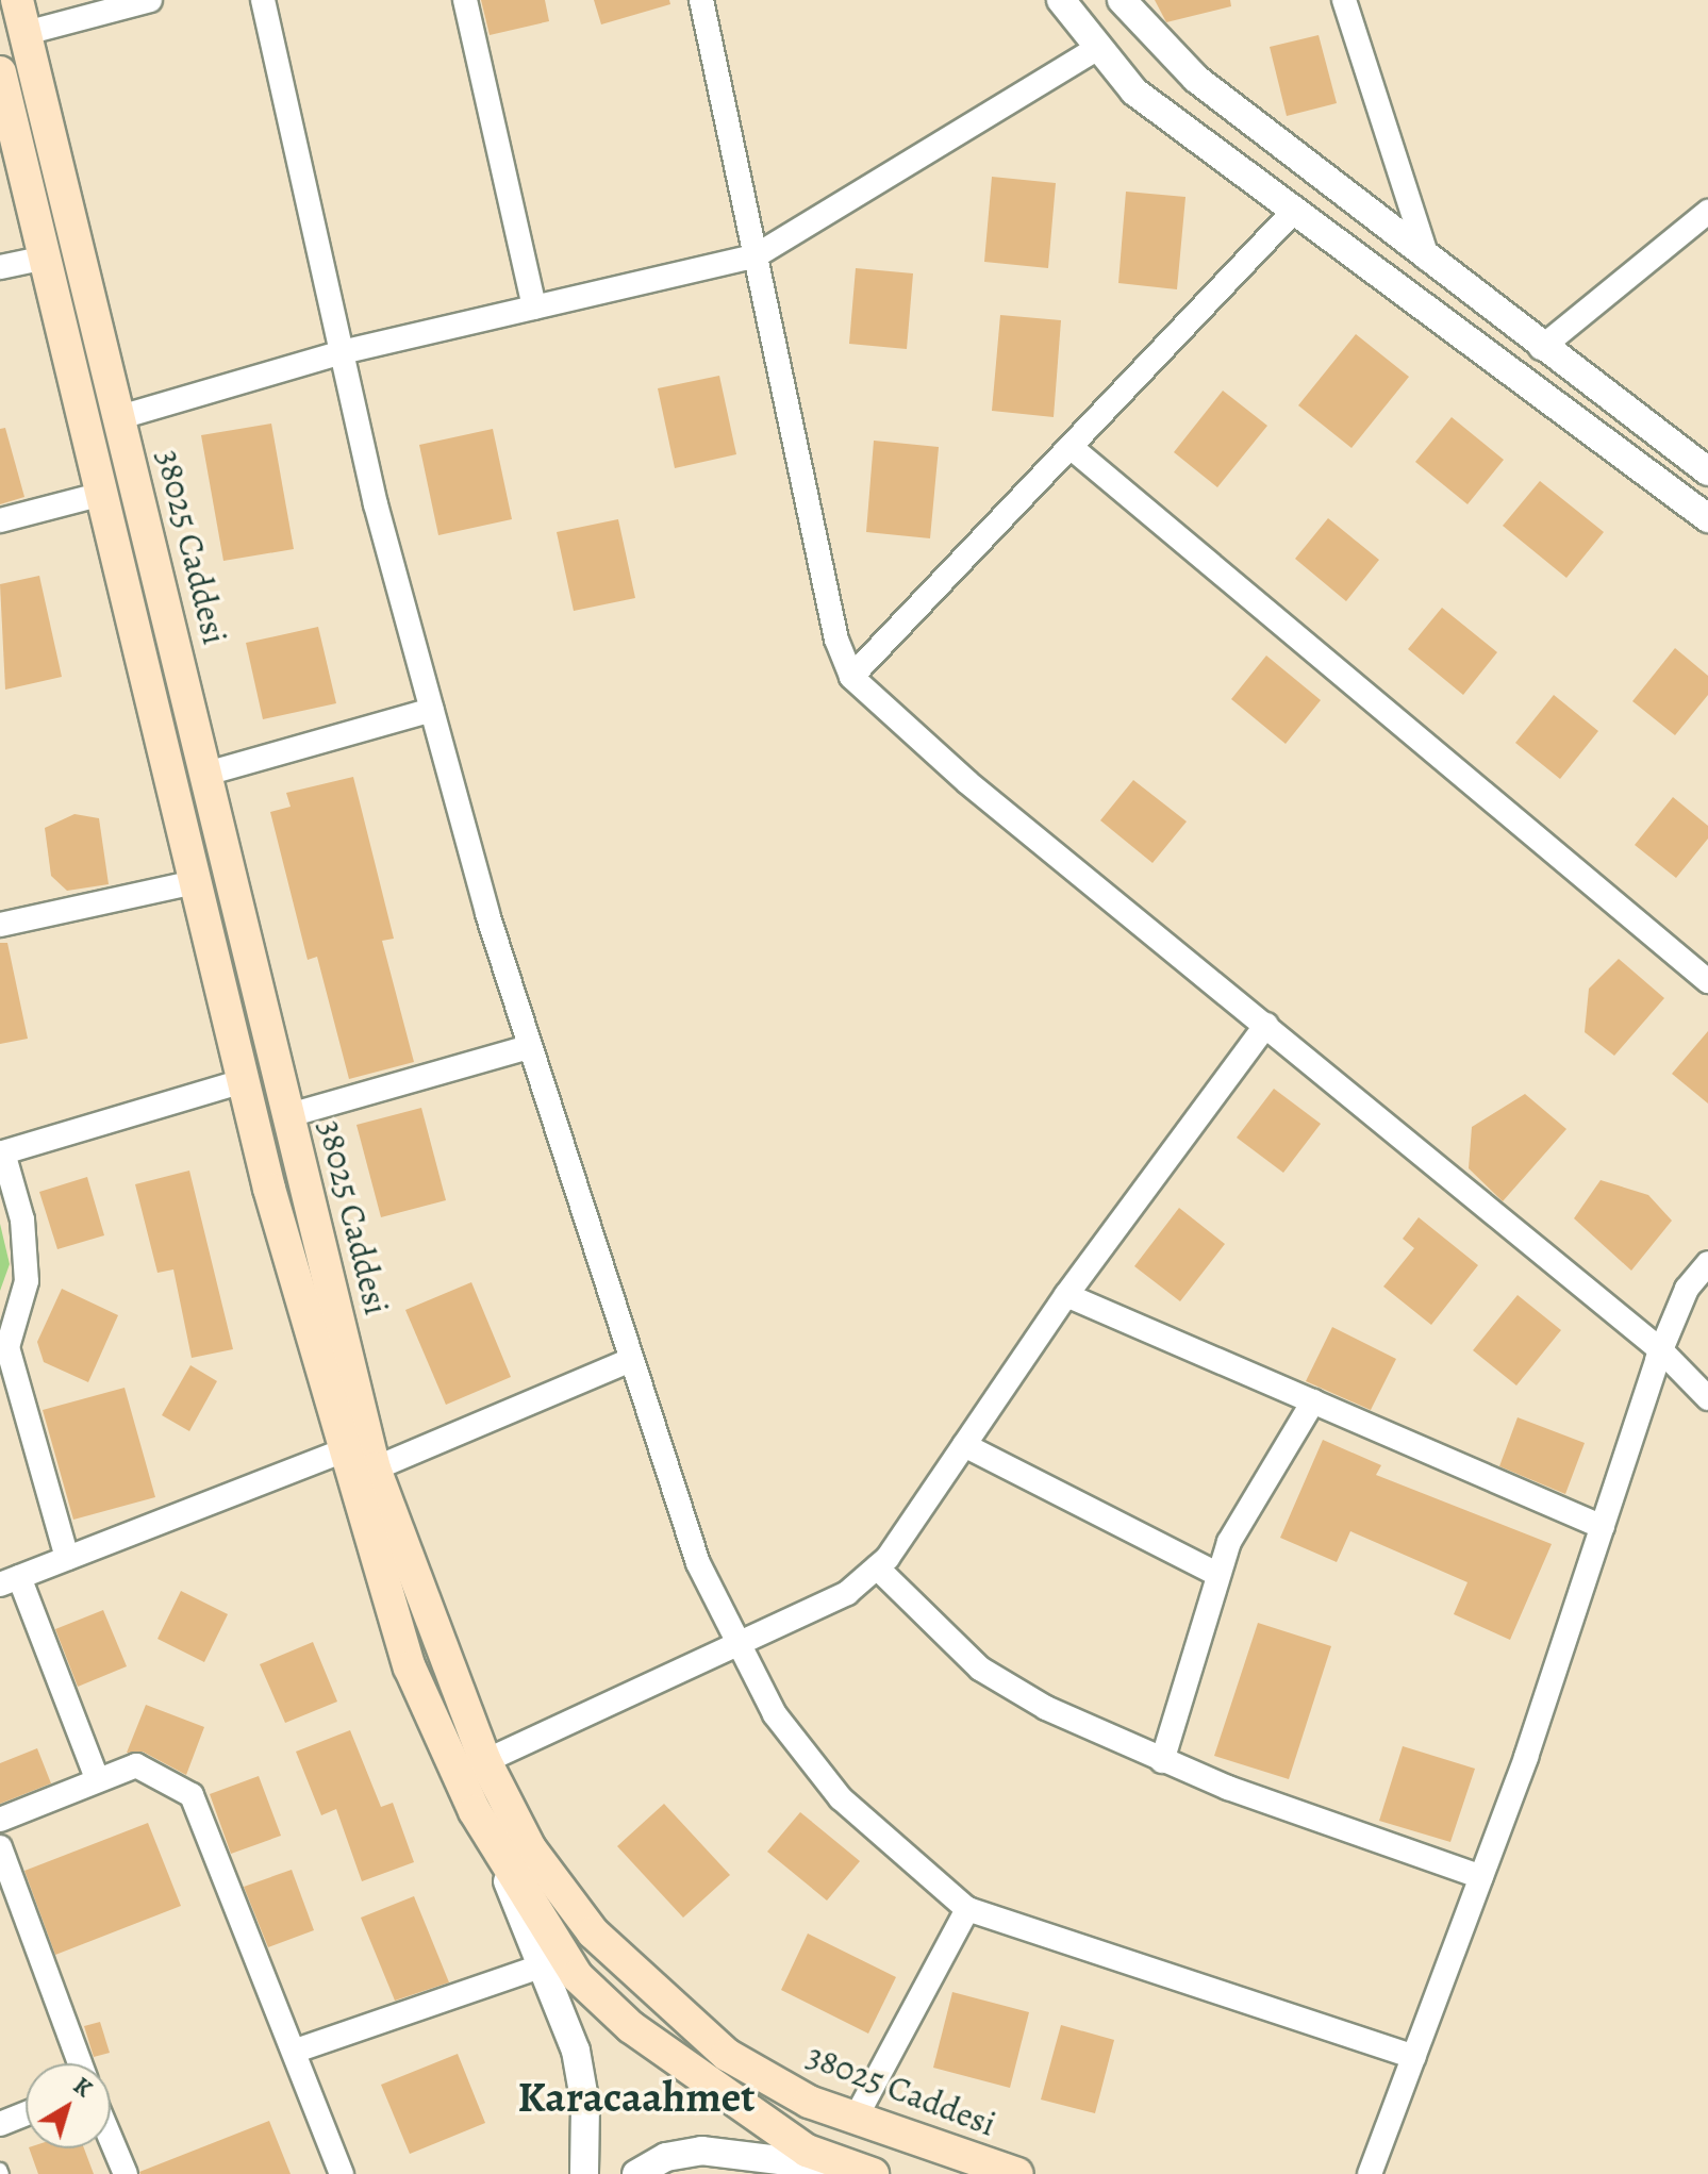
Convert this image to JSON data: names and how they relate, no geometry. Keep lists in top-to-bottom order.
{
  "streets": {
    "main road": ["38025 Caddesi"]
  },
  "districts": ["Karacaahmet"],
  "north": "top right"
}
